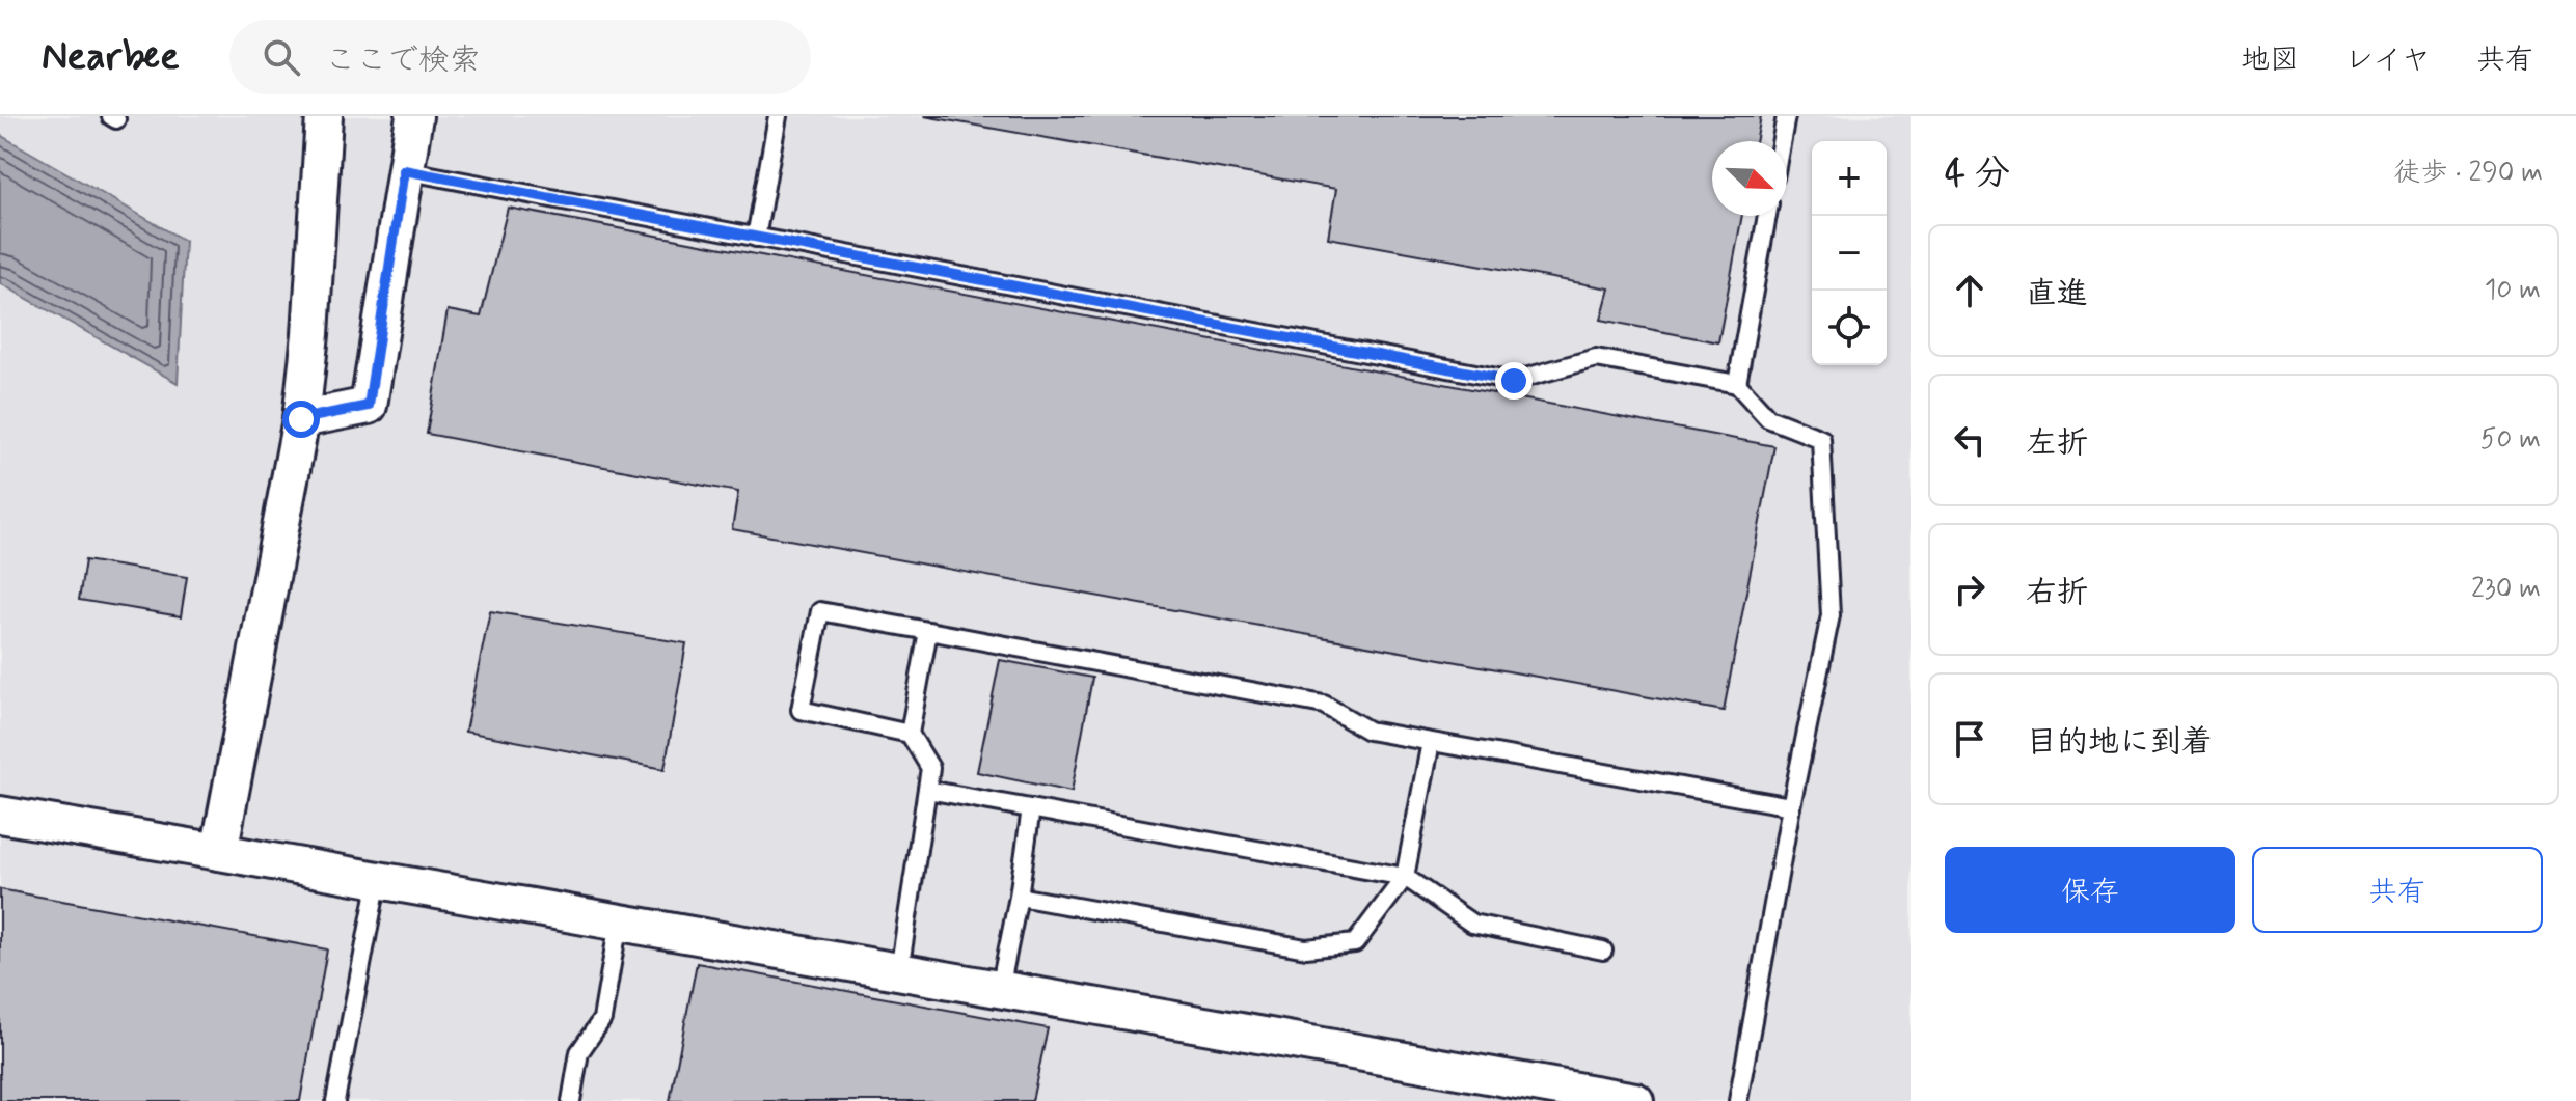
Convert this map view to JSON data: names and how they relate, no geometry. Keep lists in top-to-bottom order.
{
  "north": "bottom right",
  "page": {
    "header": "Nearbee",
    "search": "ここで検索",
    "nav": ["地図", "レイヤ", "共有"],
    "heading": ["4 分", "徒歩 · 290 m"],
    "map_buttons": ["+", "−"],
    "list": [
      ["直進", "10 m"],
      ["左折", "50 m"],
      ["右折", "230 m"],
      "目的地に到着"
    ],
    "buttons": ["保存", "共有"]
  }
}
